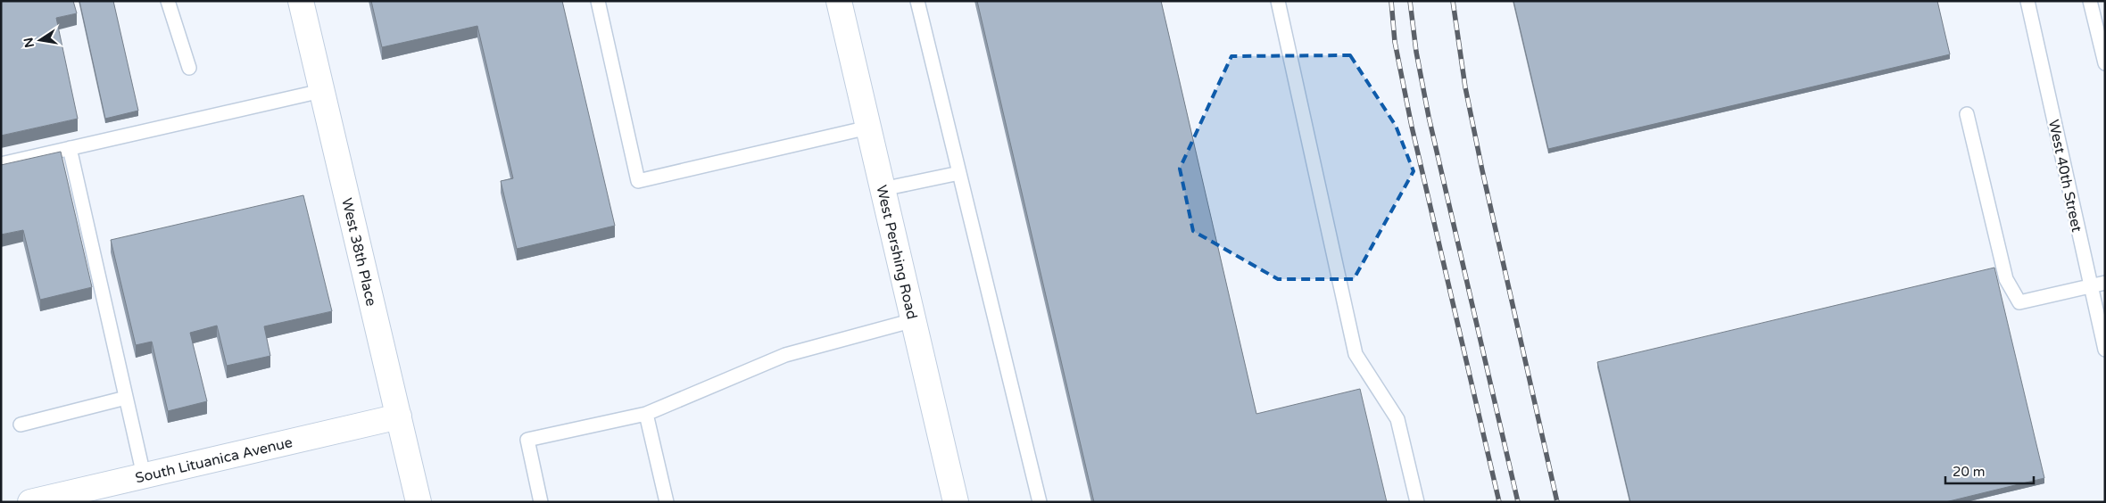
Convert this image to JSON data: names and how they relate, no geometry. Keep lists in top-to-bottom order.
{
  "streets": {
    "street": ["West 38th Place", "West Pershing Road", "South Lituanica Avenue"],
    "lane": ["West 40th Street"]
  },
  "crossings": [
    ["West 38th Place", "South Lituanica Avenue"]
  ],
  "scale_bar": "20 m",
  "north": "left"
}
